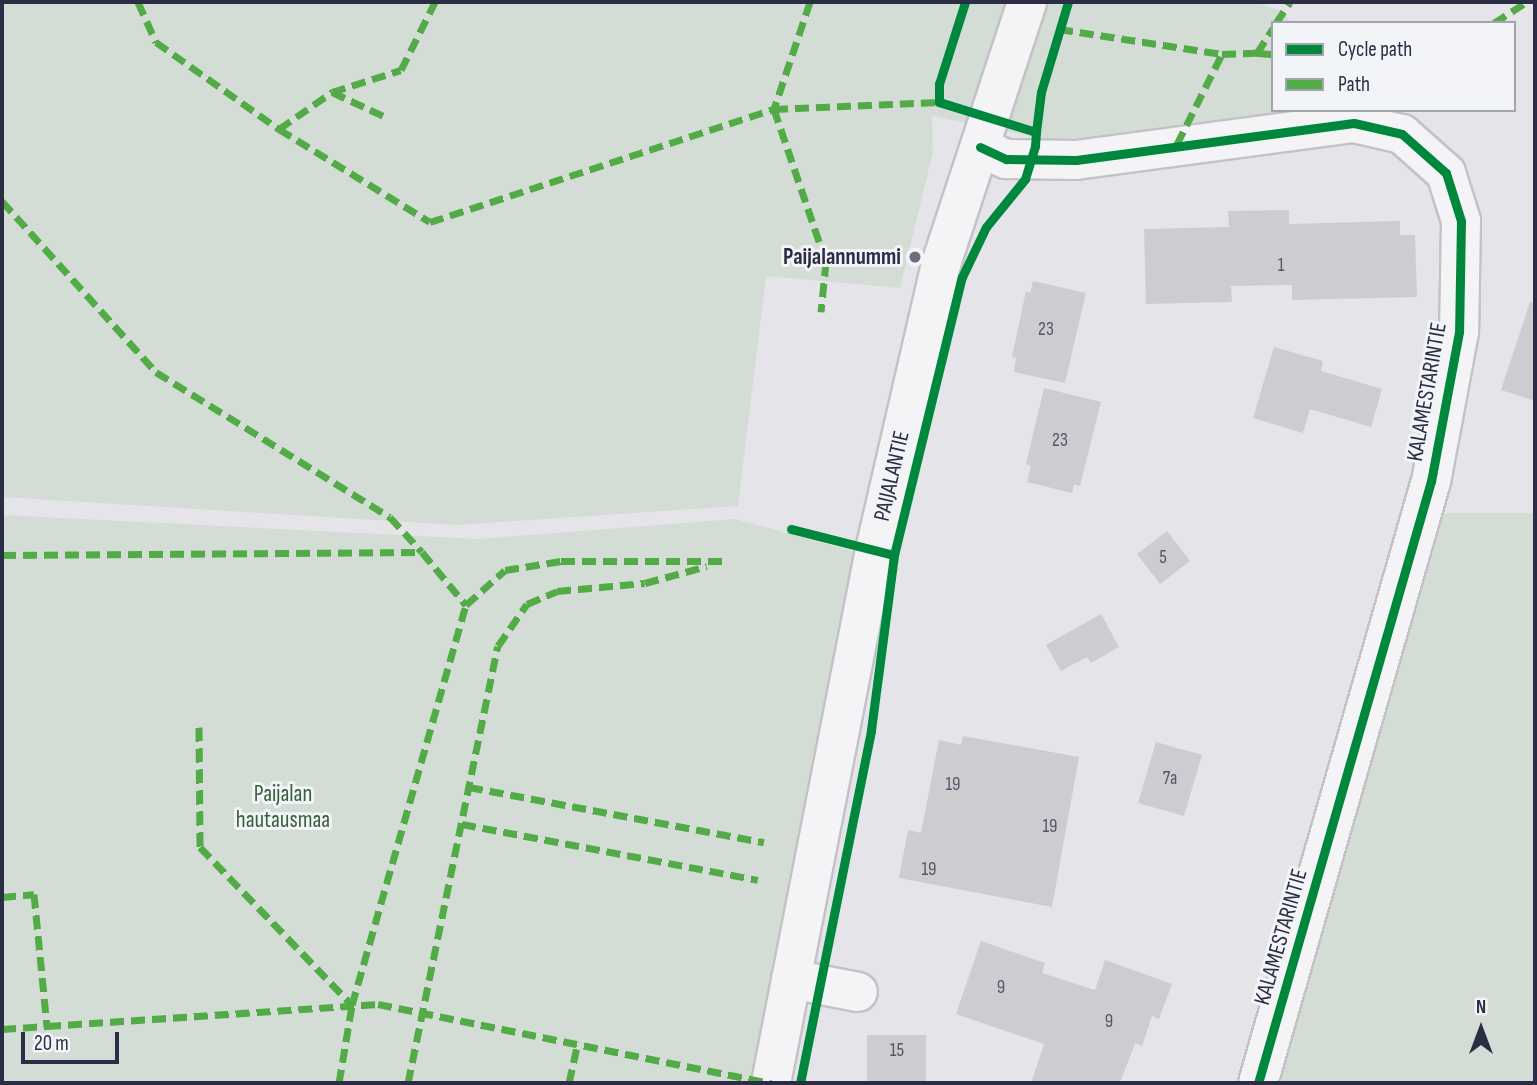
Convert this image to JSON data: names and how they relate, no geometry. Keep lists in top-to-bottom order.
{
  "streets": {
    "street": ["KALAMESTARINTIE", "PAIJALANTIE"]
  },
  "crossings": [
    ["KALAMESTARINTIE", "PAIJALANTIE"]
  ],
  "parks": ["Paijalan hautausmaa"],
  "places": ["Paijalannummi"],
  "house_numbers": [
    "1",
    "23",
    "23",
    "5",
    "7a",
    "19",
    "19",
    "19",
    "9",
    "9",
    "15"
  ],
  "legend": ["Cycle path", "Path"],
  "scale_bar": "20 m",
  "north": "top"
}
